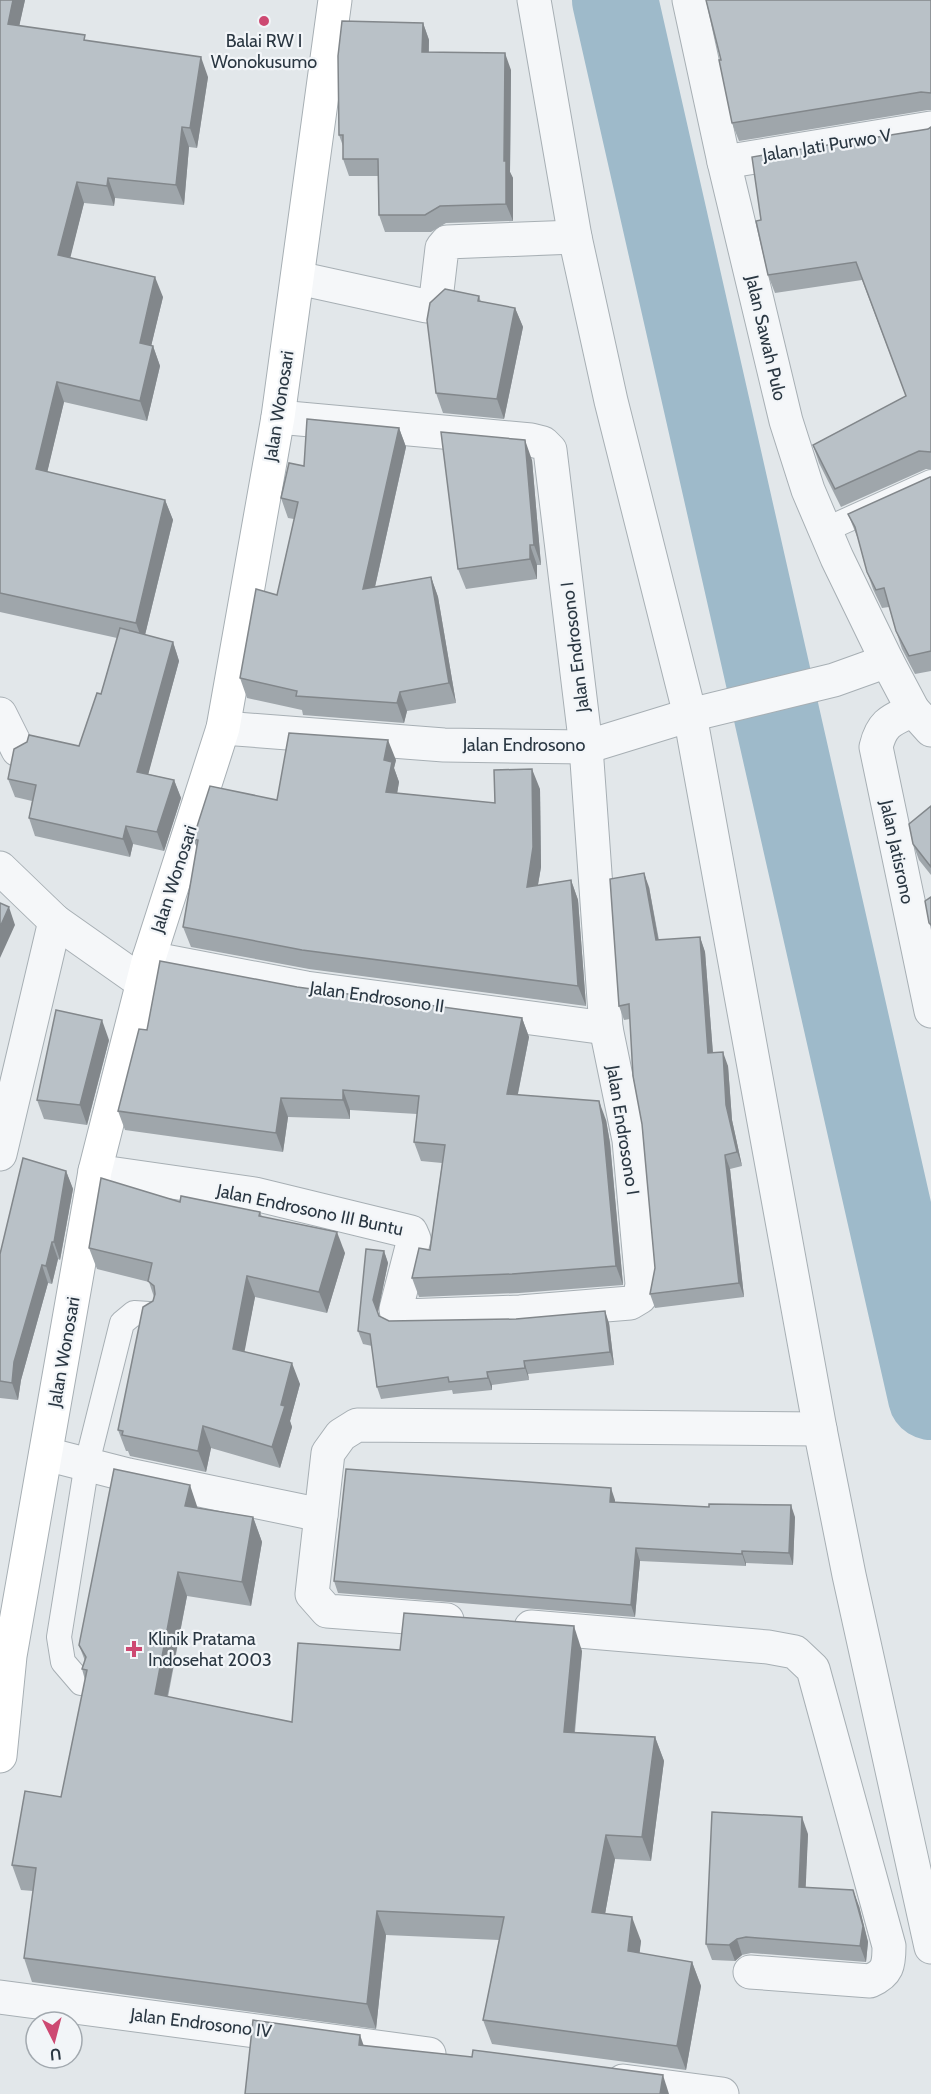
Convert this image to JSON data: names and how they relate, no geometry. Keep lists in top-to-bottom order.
{
  "streets": {
    "main road": ["Jalan Wonosari"],
    "street": [
      "Jalan Jati Purwo V",
      "Jalan Sawah Pulo",
      "Jalan Endrosono I",
      "Jalan Endrosono",
      "Jalan Jatisrono",
      "Jalan Endrosono II",
      "Jalan Endrosono III Buntu",
      "Jalan Endrosono IV"
    ]
  },
  "crossings": [
    ["Jalan Jati Purwo V", "Jalan Sawah Pulo"],
    ["Jalan Sawah Pulo", "Jalan Endrosono"],
    ["Jalan Sawah Pulo", "Jalan Jatisrono"],
    ["Jalan Wonosari", "Jalan Endrosono I"],
    ["Jalan Wonosari", "Jalan Endrosono"],
    ["Jalan Wonosari", "Jalan Endrosono II"],
    ["Jalan Wonosari", "Jalan Endrosono III Buntu"],
    ["Jalan Endrosono I", "Jalan Endrosono"],
    ["Jalan Endrosono I", "Jalan Endrosono II"],
    ["Jalan Endrosono I", "Jalan Endrosono III Buntu"],
    ["Jalan Endrosono", "Jalan Jatisrono"]
  ],
  "places": {
    "other": ["Balai RW I Wonokusumo"],
    "health": ["Klinik Pratama Indosehat 2003"]
  },
  "north": "bottom"
}
